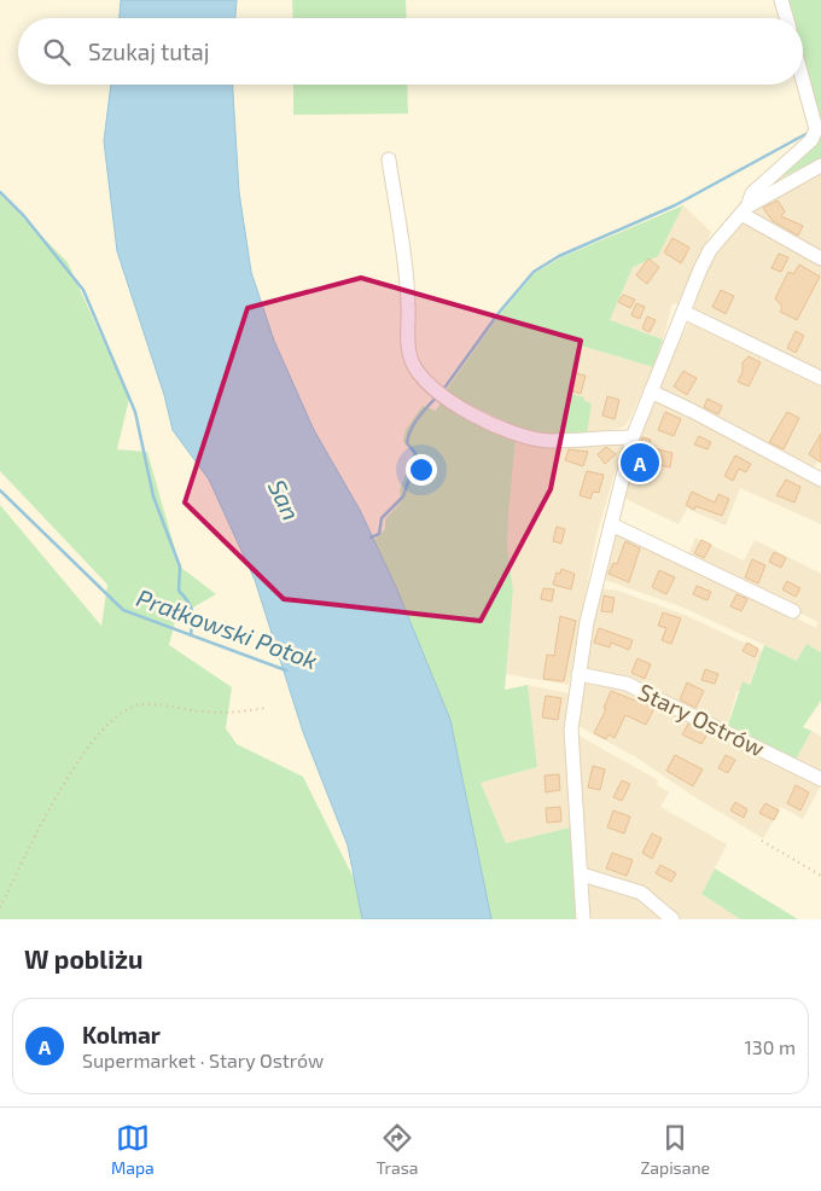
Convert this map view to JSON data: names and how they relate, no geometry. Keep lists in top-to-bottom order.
{
  "streets": {
    "street": ["Stary Ostrów"]
  },
  "water": ["San", "Prałkowski Potok"],
  "page": {
    "search": "Szukaj tutaj",
    "pins": "A",
    "heading": "W pobliżu",
    "list": [
      {
        "mark": "A",
        "name": "Kolmar",
        "note": "Supermarket · Stary Ostrów",
        "value": "130 m"
      }
    ],
    "nav": ["Mapa", "Trasa", "Zapisane"]
  }
}
